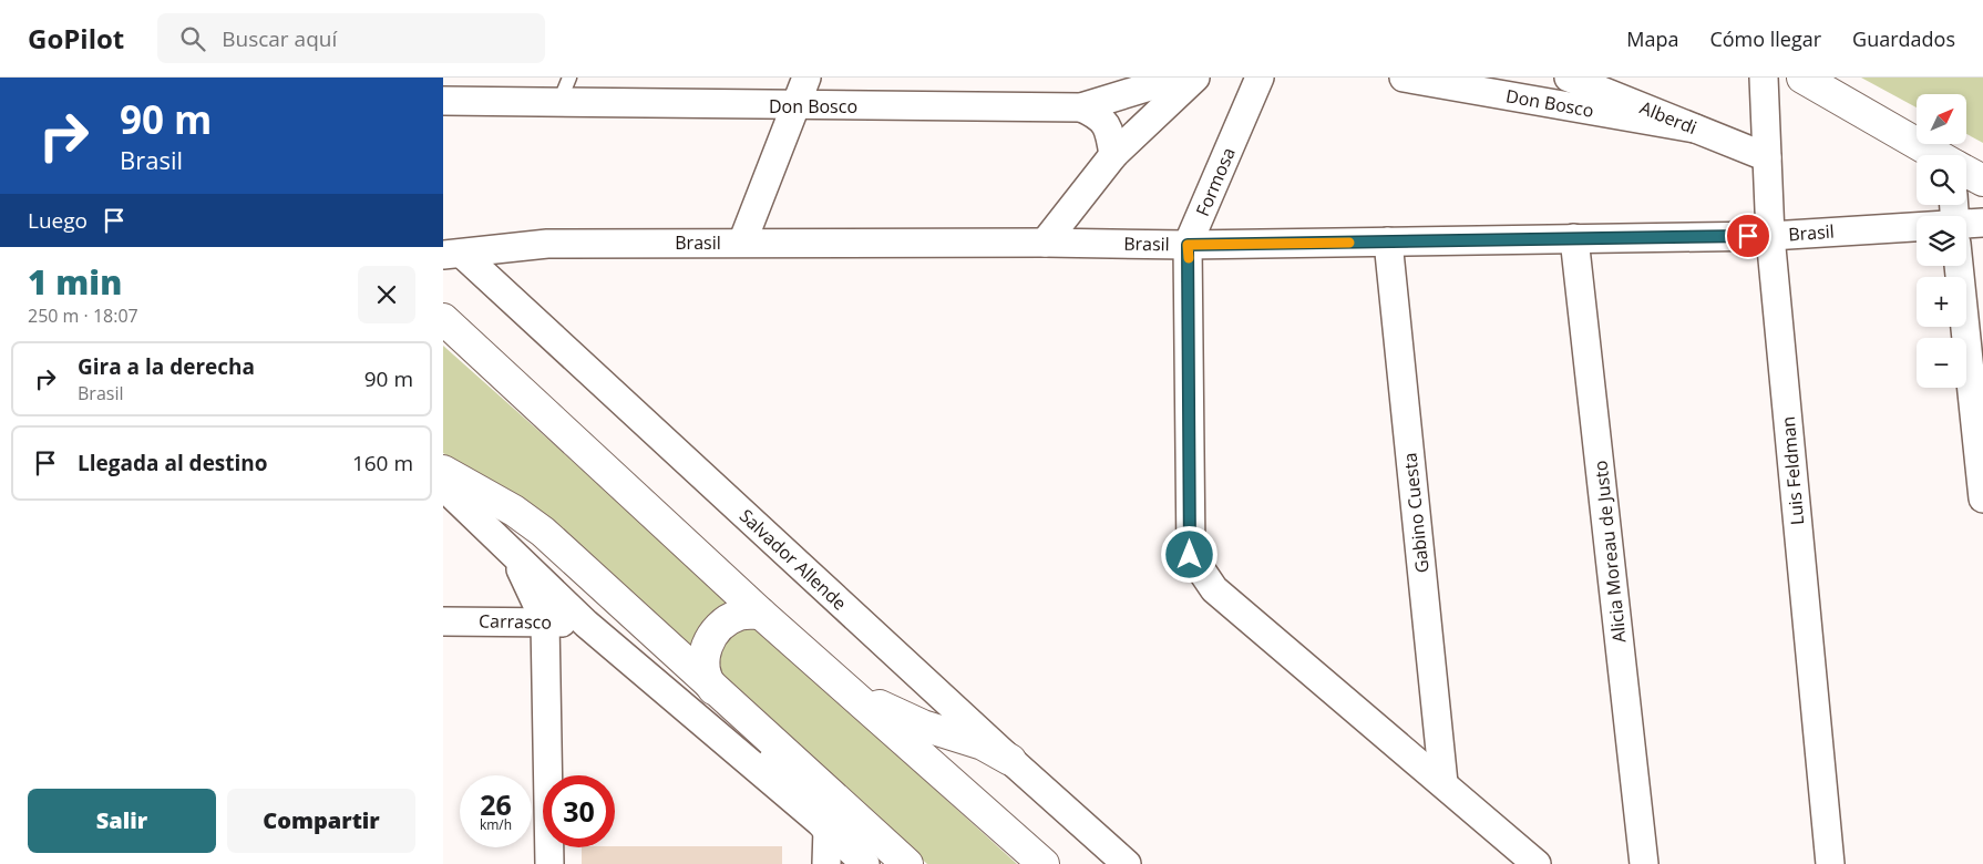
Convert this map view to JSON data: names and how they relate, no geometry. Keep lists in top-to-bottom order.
{
  "streets": {
    "street": [
      "Don Bosco",
      "Alberdi",
      "Formosa",
      "Brasil",
      "Luis Feldman",
      "Gabino Cuesta",
      "Alicia Moreau de Justo",
      "Salvador Allende",
      "Carrasco"
    ]
  },
  "crossings": [
    ["Don Bosco", "Alberdi"],
    ["Alberdi", "Luis Feldman"],
    ["Formosa", "Brasil"],
    ["Formosa", "Gabino Cuesta"],
    ["Brasil", "Luis Feldman"],
    ["Brasil", "Gabino Cuesta"],
    ["Brasil", "Alicia Moreau de Justo"],
    ["Brasil", "Salvador Allende"]
  ],
  "north": "top right",
  "page": {
    "header": "GoPilot",
    "search": "Buscar aquí",
    "nav": ["Mapa", "Cómo llegar", "Guardados"],
    "turn": ["90 m", "Brasil"],
    "map_buttons": ["+", "−"],
    "then": "Luego",
    "heading": ["1 min", "250 m · 18:07"],
    "list": [
      {
        "name": "Gira a la derecha",
        "note": "Brasil",
        "value": "90 m"
      },
      {
        "name": "Llegada al destino",
        "value": "160 m"
      }
    ],
    "speed": "26 km/h",
    "limit": "30",
    "buttons": ["Salir", "Compartir"]
  }
}
